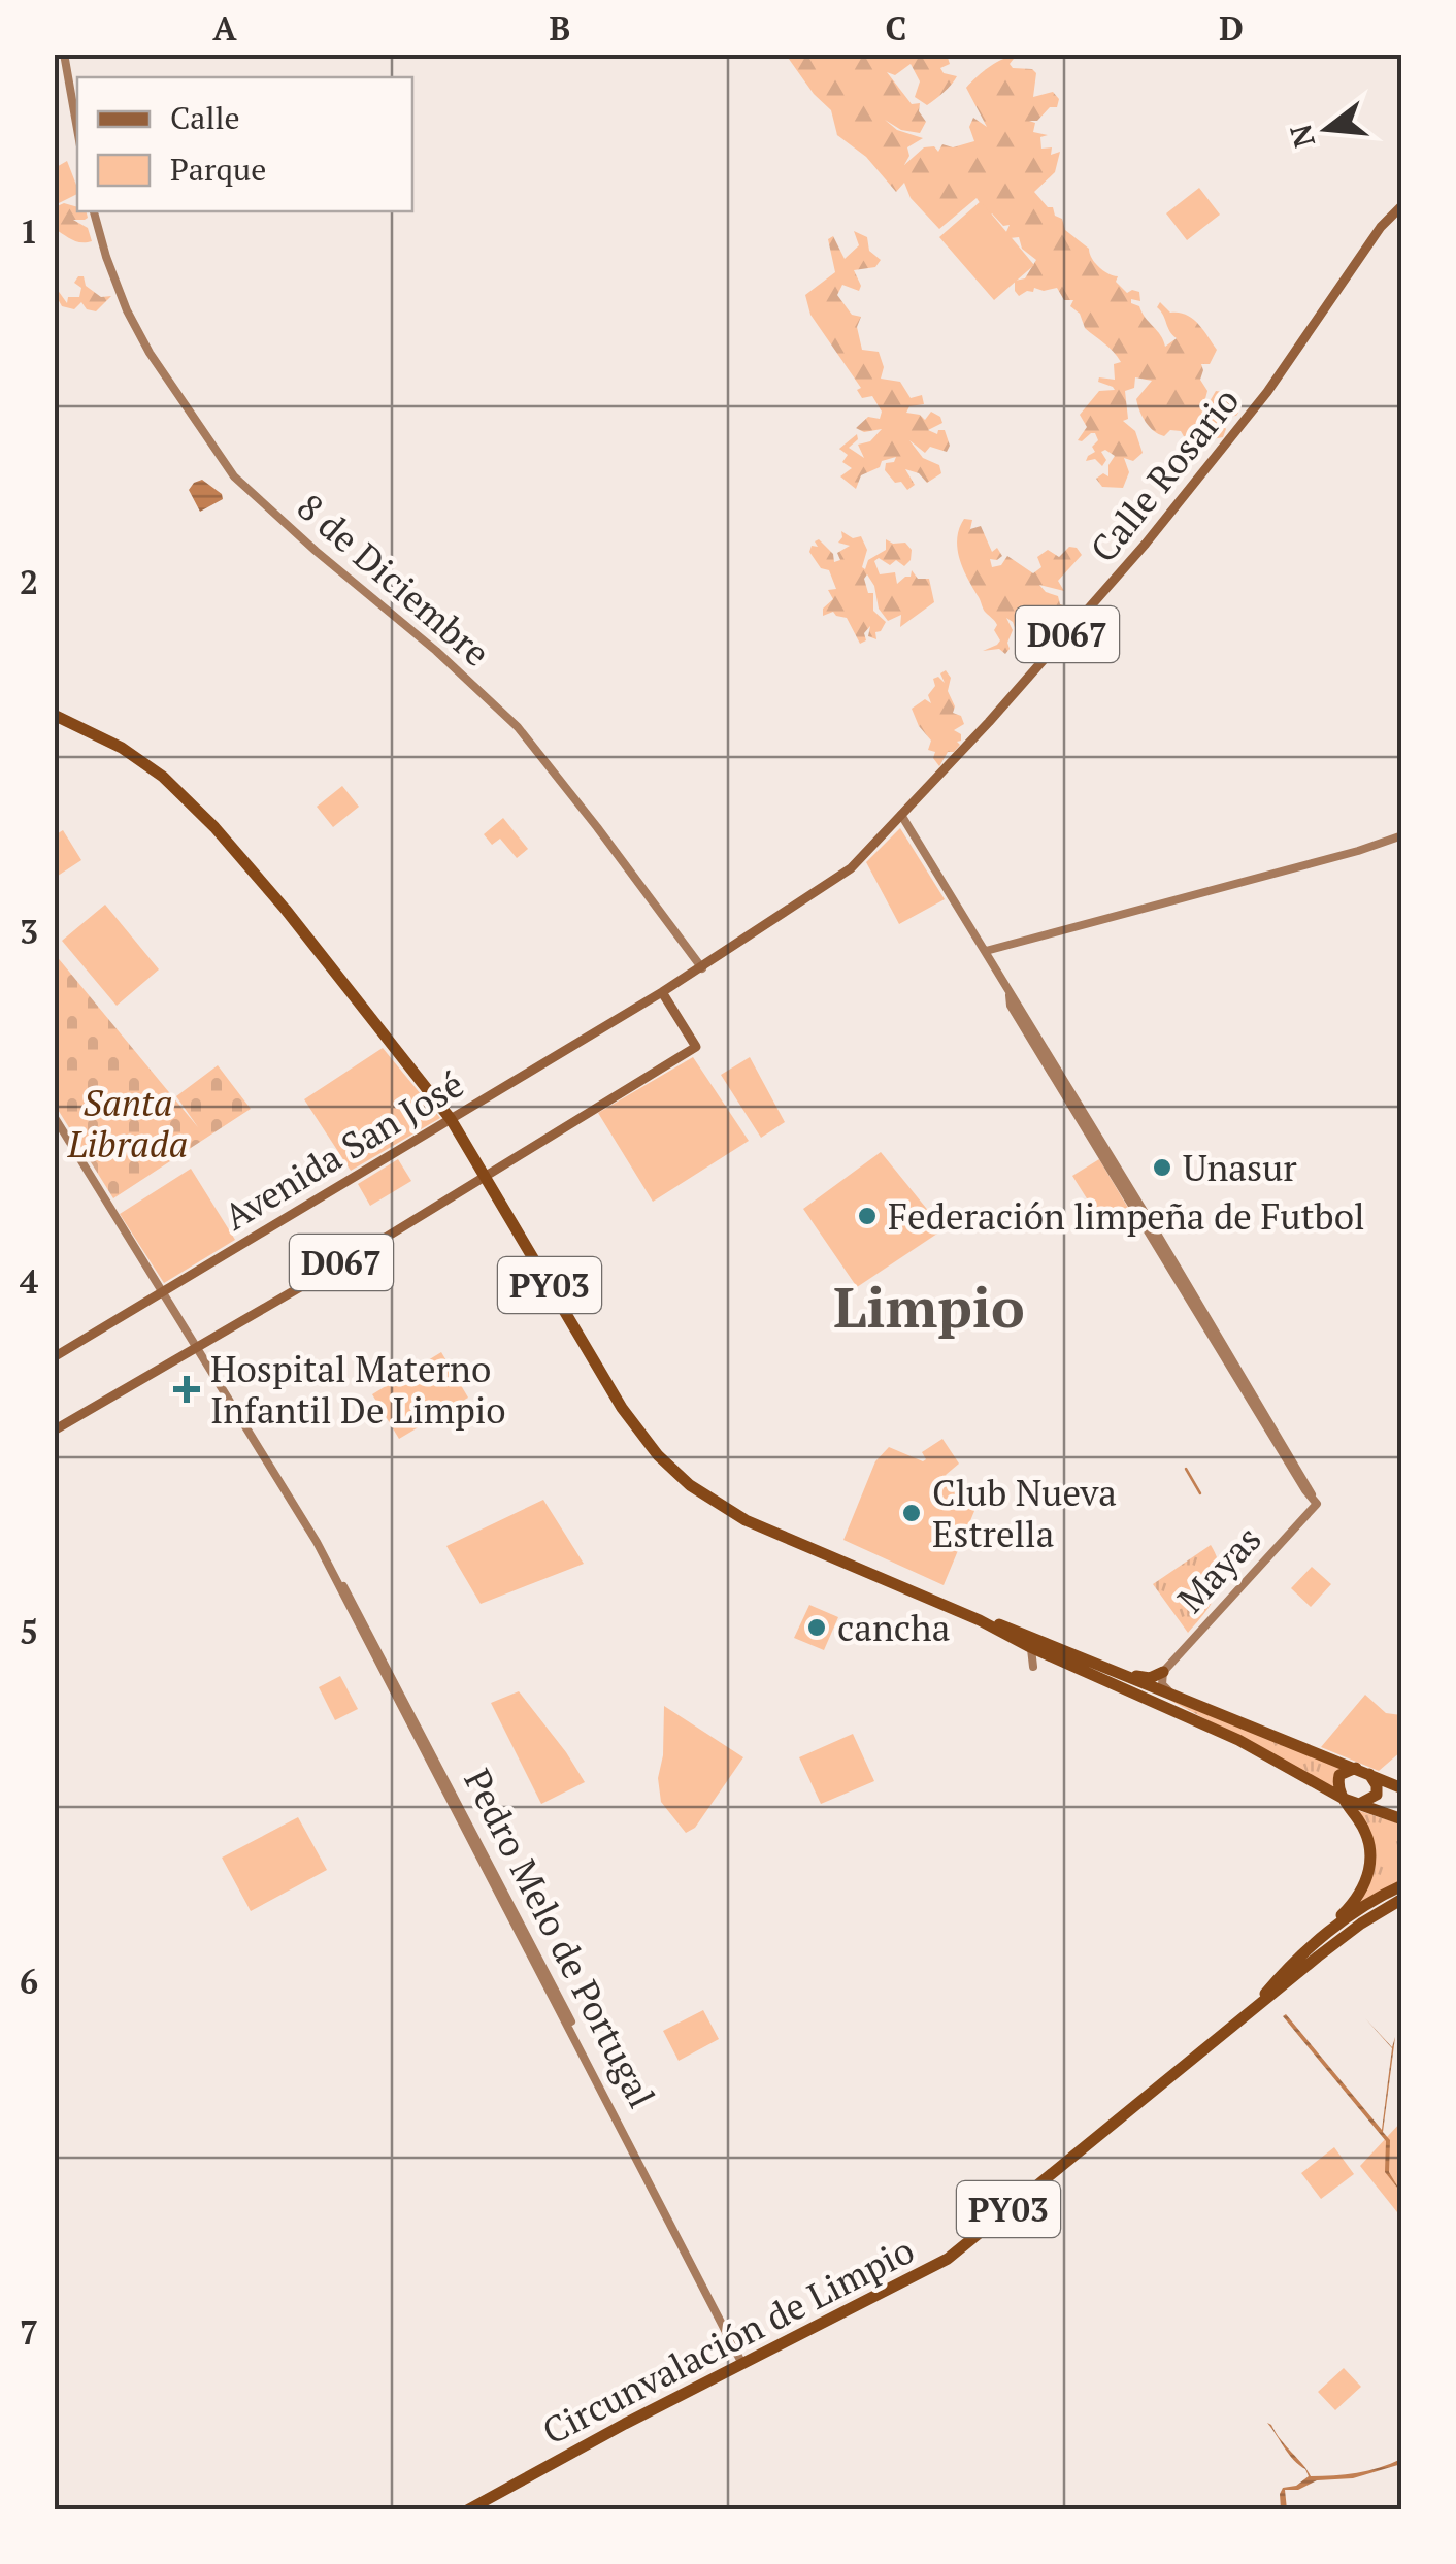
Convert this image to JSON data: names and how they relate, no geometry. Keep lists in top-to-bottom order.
{
  "streets": {
    "highway": ["PY03", "Circunvalación de Limpio"],
    "main road": ["Calle Rosario", "D067", "Avenida San José"],
    "street": ["8 de Diciembre", "Mayas", "Pedro Melo de Portugal"]
  },
  "crossings": [
    ["Calle Rosario", "8 de Diciembre"],
    ["Calle Rosario", "D067"],
    ["Calle Rosario", "Avenida San José"],
    ["D067", "Avenida San José"],
    ["D067", "PY03"],
    ["D067", "Pedro Melo de Portugal"],
    ["Avenida San José", "PY03"],
    ["Avenida San José", "Pedro Melo de Portugal"],
    ["PY03", "Circunvalación de Limpio"],
    ["Pedro Melo de Portugal", "Circunvalación de Limpio"]
  ],
  "districts": ["Limpio"],
  "parks": ["Santa Librada"],
  "places": {
    "other": [
      "Unasur",
      "Federación limpeña de Futbol",
      "Club Nueva Estrella",
      "cancha"
    ],
    "health": ["Hospital Materno Infantil De Limpio"]
  },
  "legend": ["Calle", "Parque"],
  "north": "left",
  "grid": {
    "columns": [
      "A",
      "B",
      "C",
      "D"
    ],
    "rows": [
      "1",
      "2",
      "3",
      "4",
      "5",
      "6",
      "7"
    ]
  }
}
